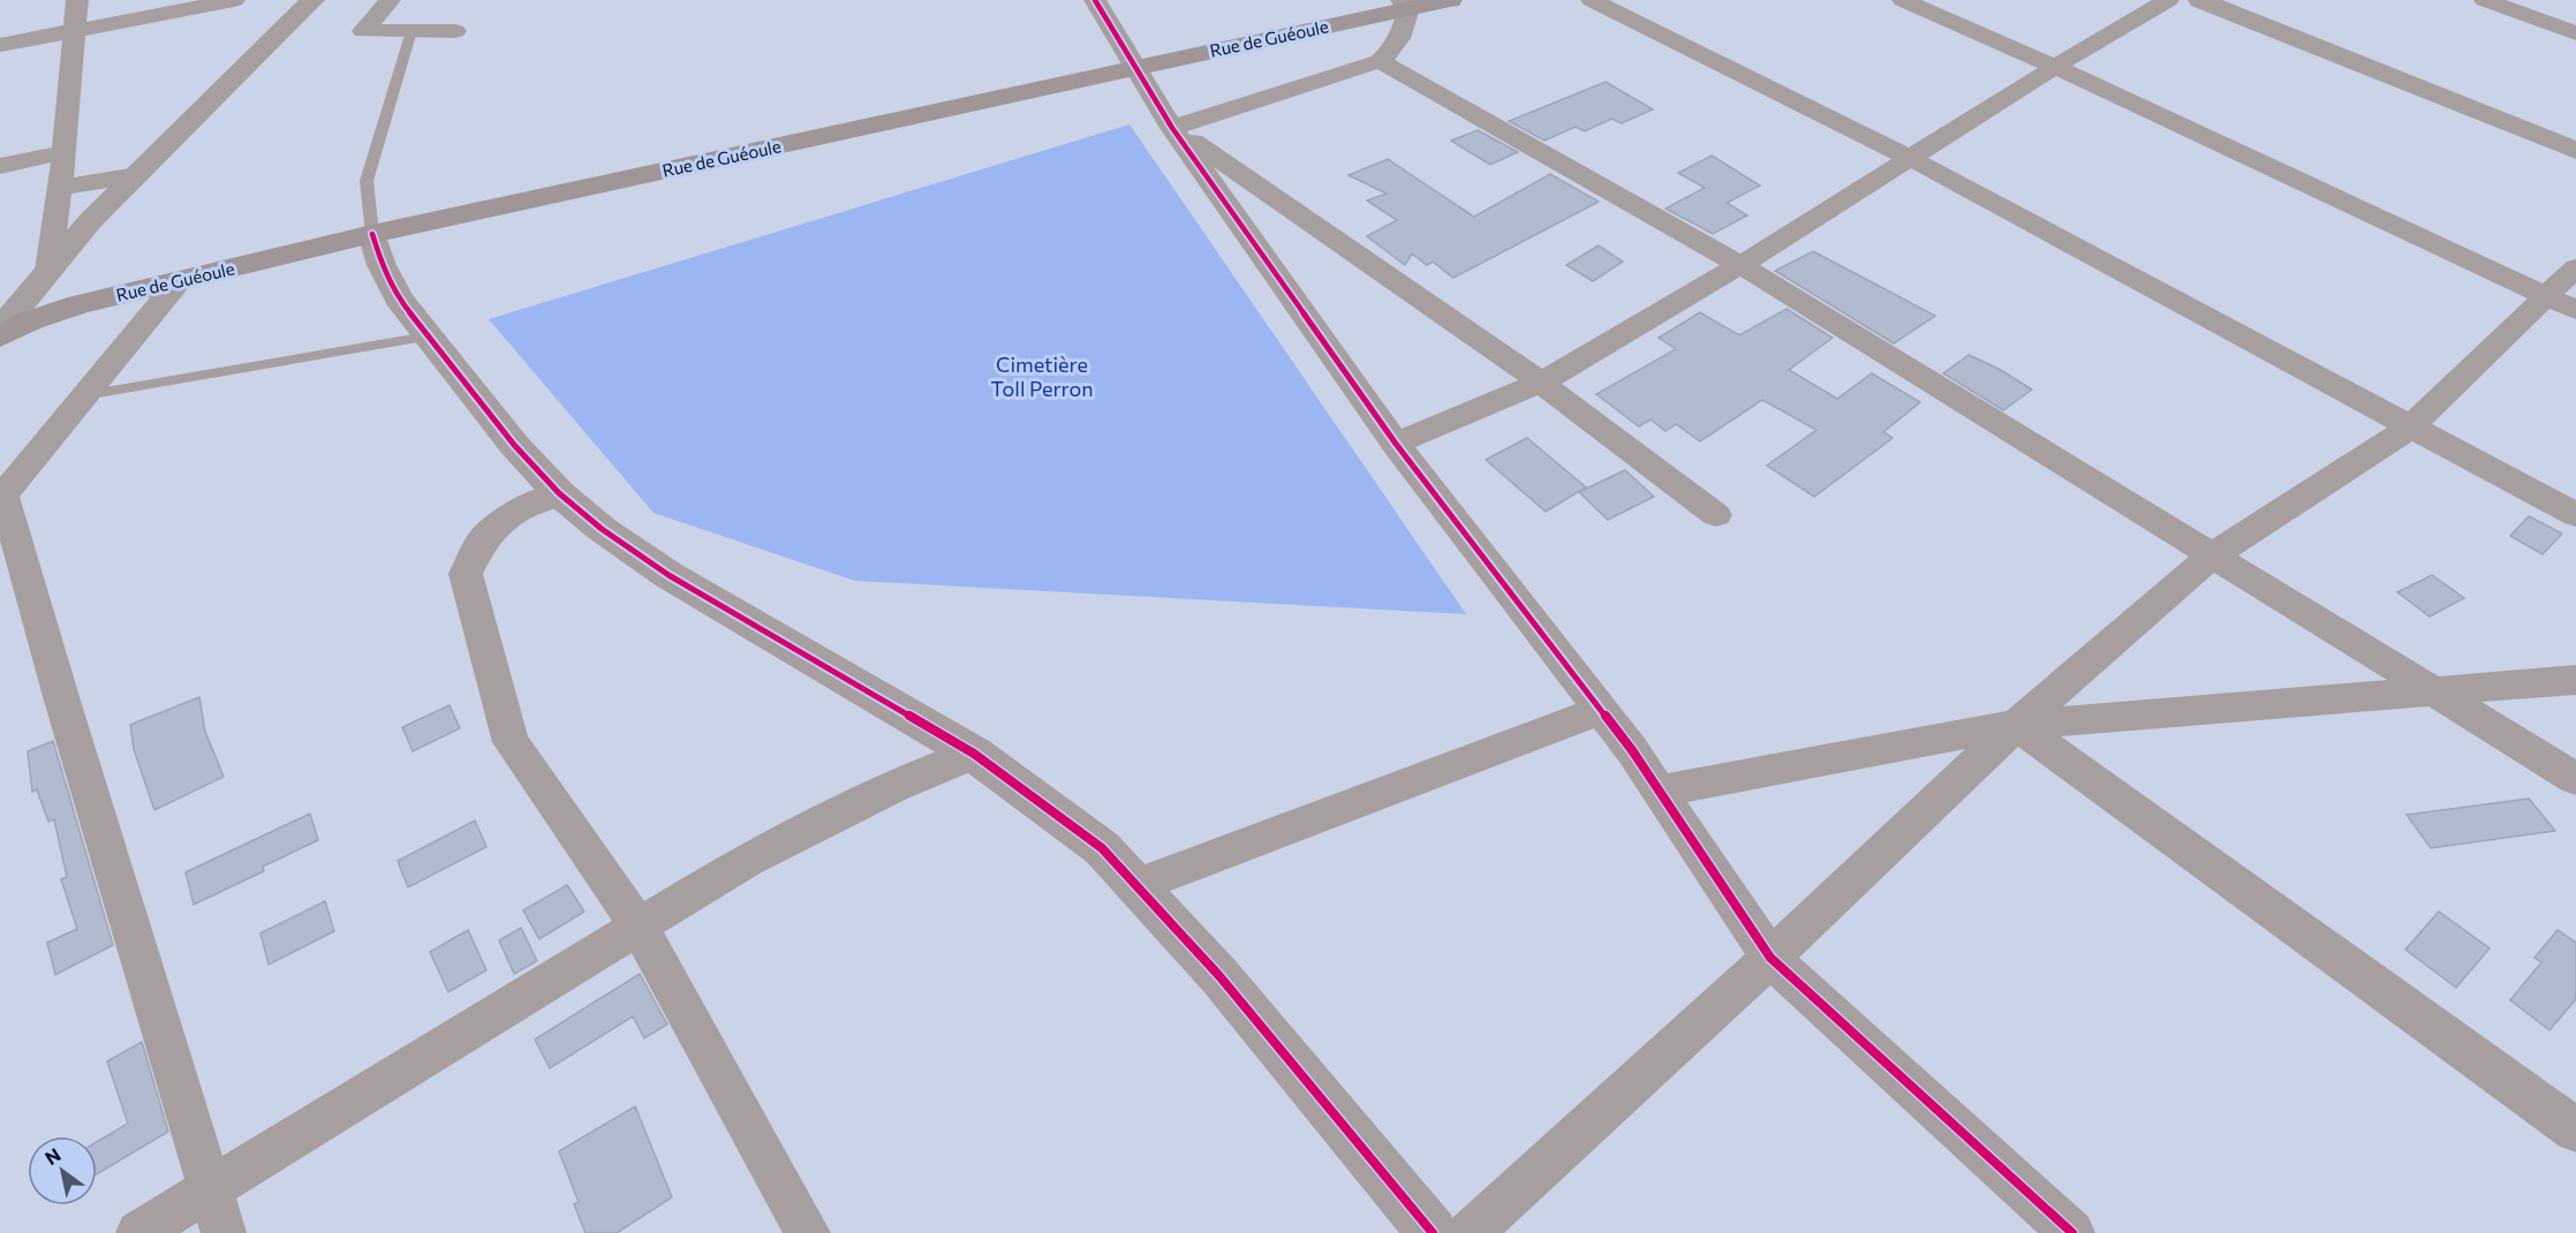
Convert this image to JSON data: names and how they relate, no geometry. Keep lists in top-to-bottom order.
{
  "streets": {
    "main road": ["Rue de Guéoule"]
  },
  "parks": ["Cimetière Toll Perron"],
  "north": "top left"
}
